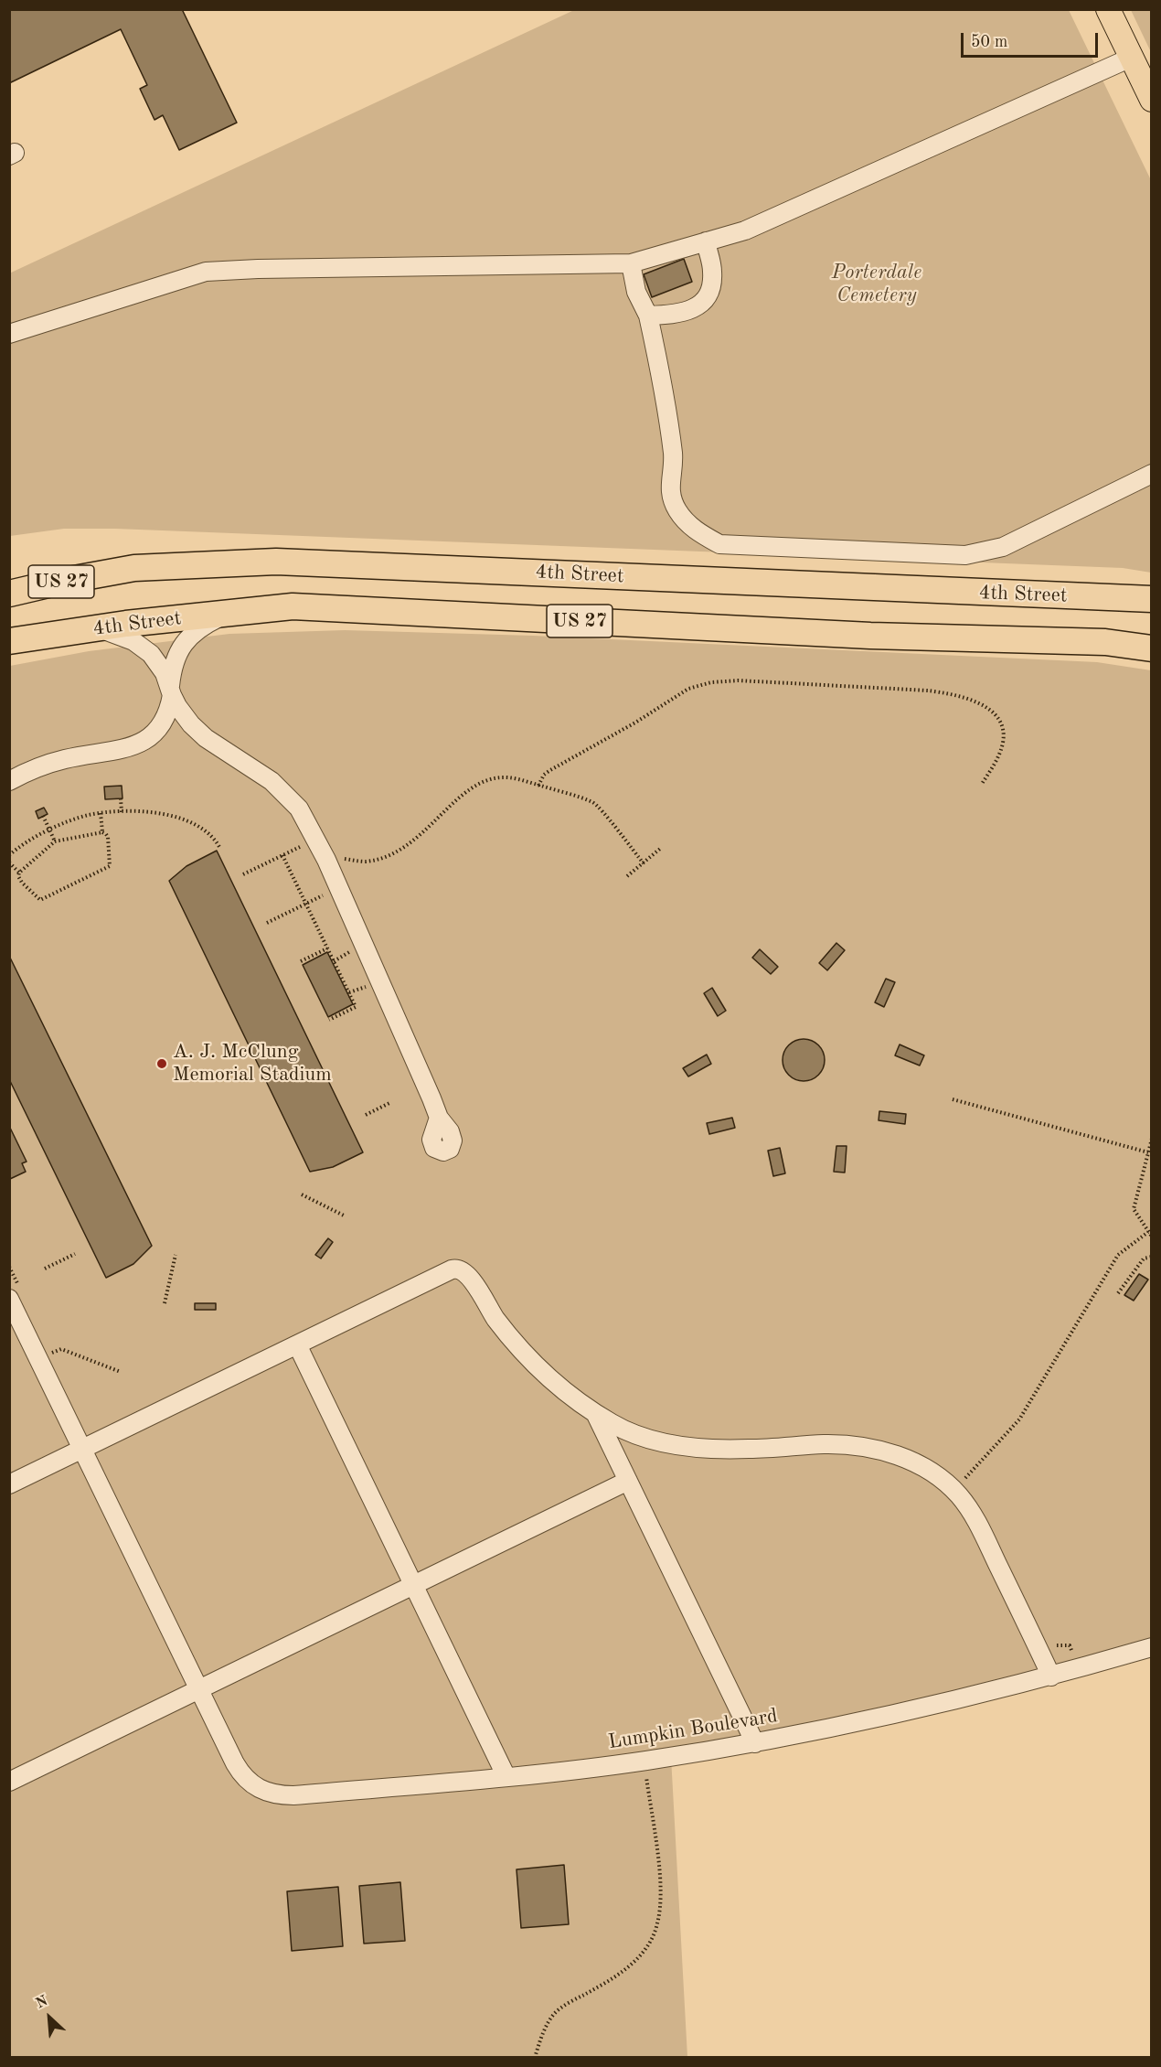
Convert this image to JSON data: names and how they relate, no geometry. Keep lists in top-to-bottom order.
{
  "streets": {
    "highway": ["4th Street", "US 27"],
    "street": ["Lumpkin Boulevard"]
  },
  "parks": ["Porterdale Cemetery"],
  "places": ["A. J. McClung Memorial Stadium"],
  "scale_bar": "50 m",
  "north": "top left"
}
